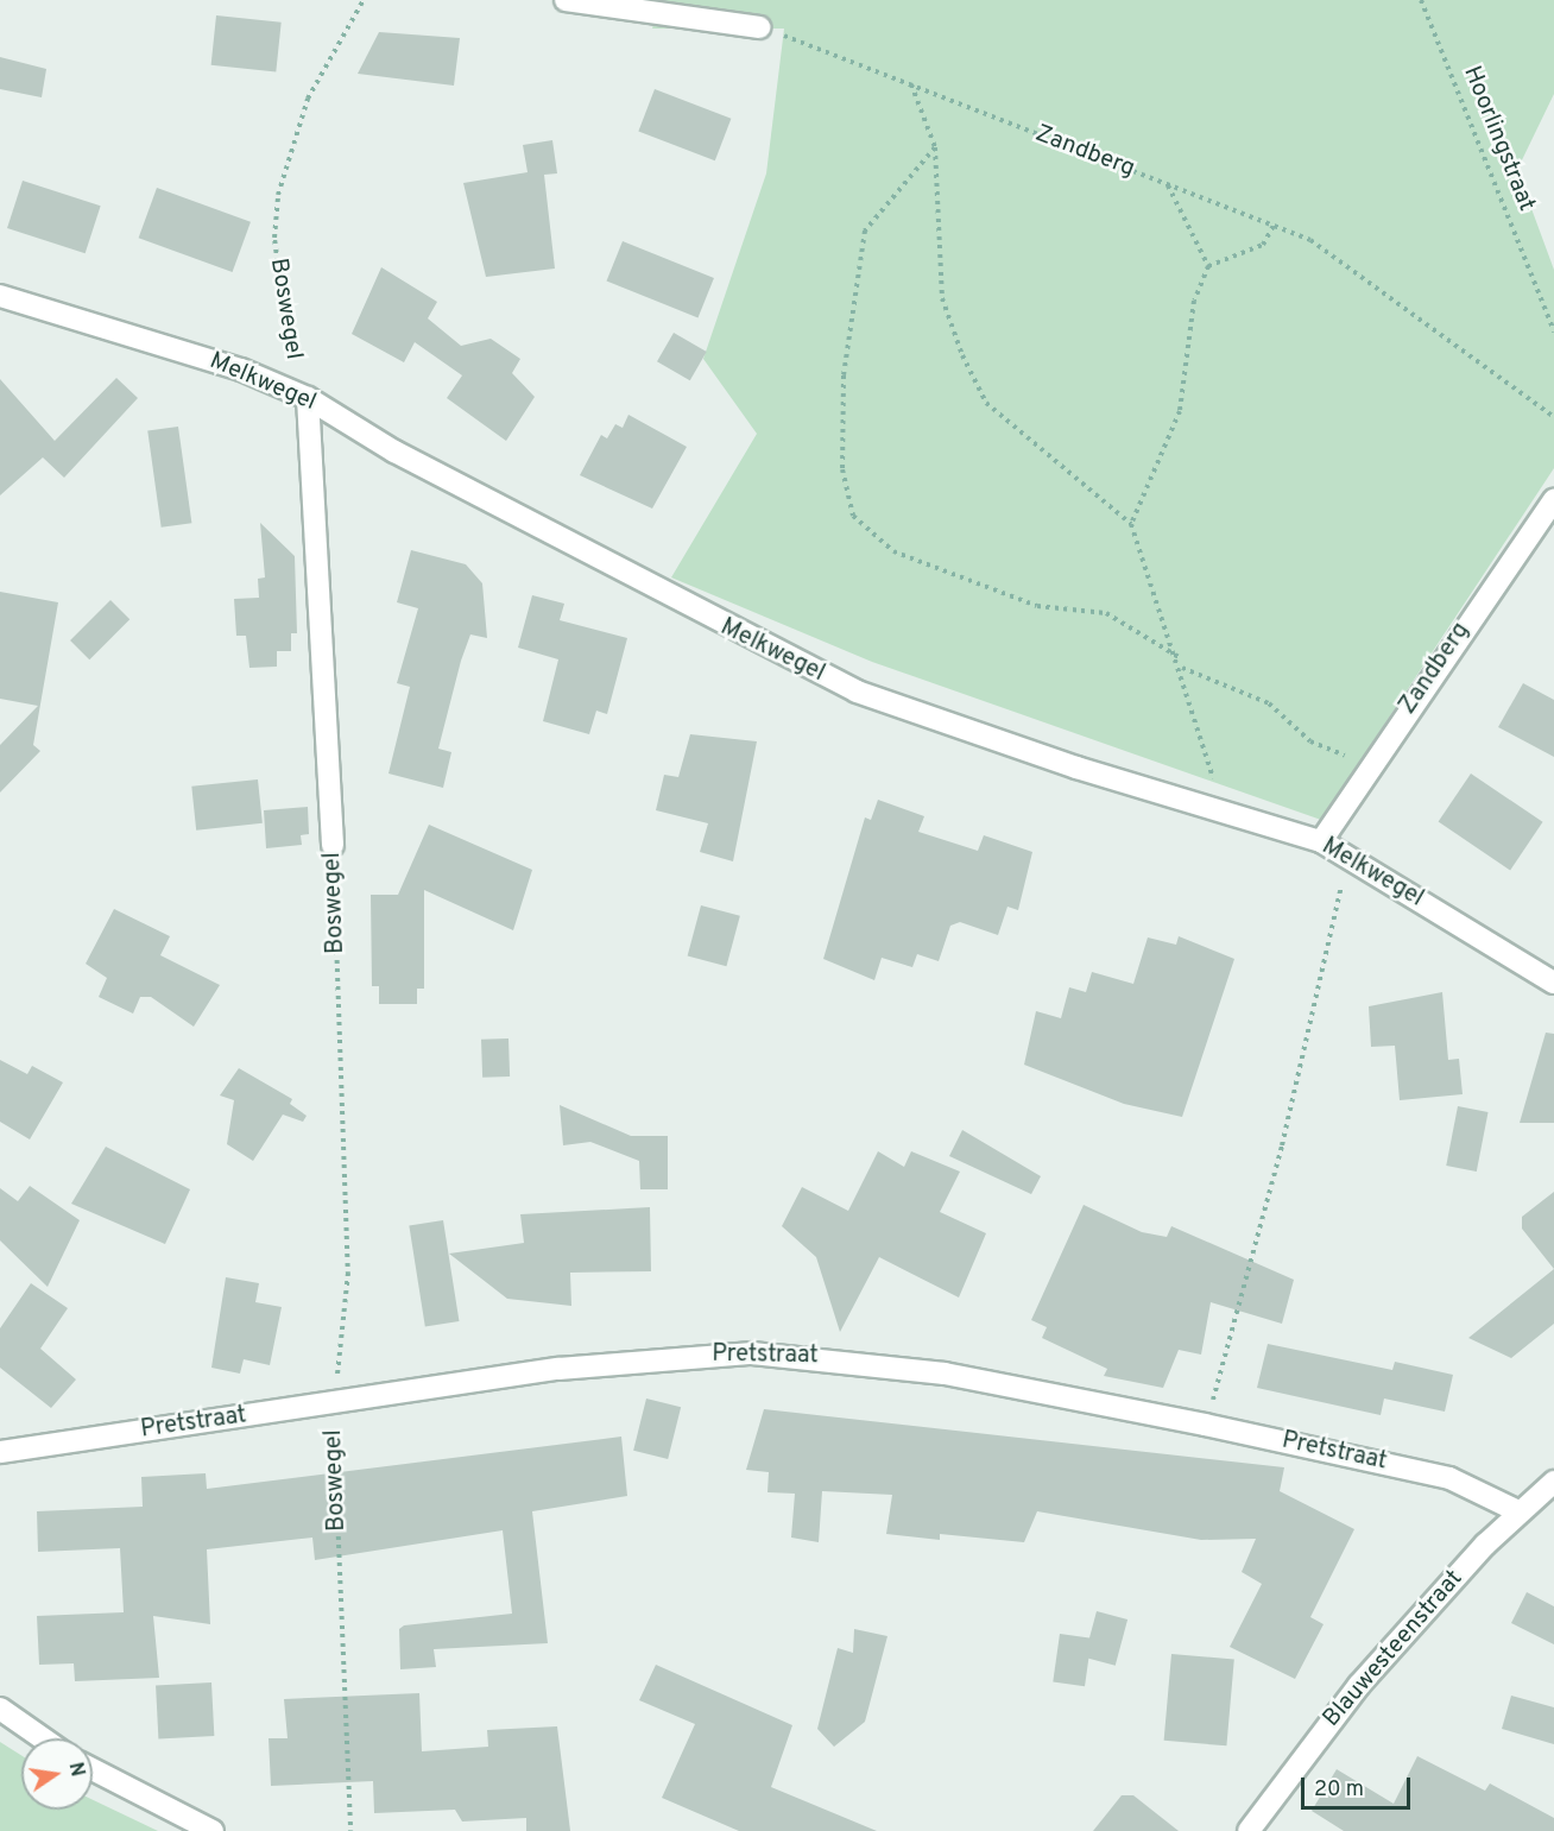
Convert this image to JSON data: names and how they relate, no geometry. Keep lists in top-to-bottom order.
{
  "streets": {
    "street": [
      "Zandberg",
      "Boswegel",
      "Melkwegel",
      "Pretstraat",
      "Blauwesteenstraat"
    ],
    "path": ["Hoorlingstraat"]
  },
  "crossings": [
    ["Zandberg", "Melkwegel"],
    ["Boswegel", "Melkwegel"],
    ["Boswegel", "Pretstraat"],
    ["Pretstraat", "Blauwesteenstraat"]
  ],
  "scale_bar": "20 m",
  "north": "right"
}
